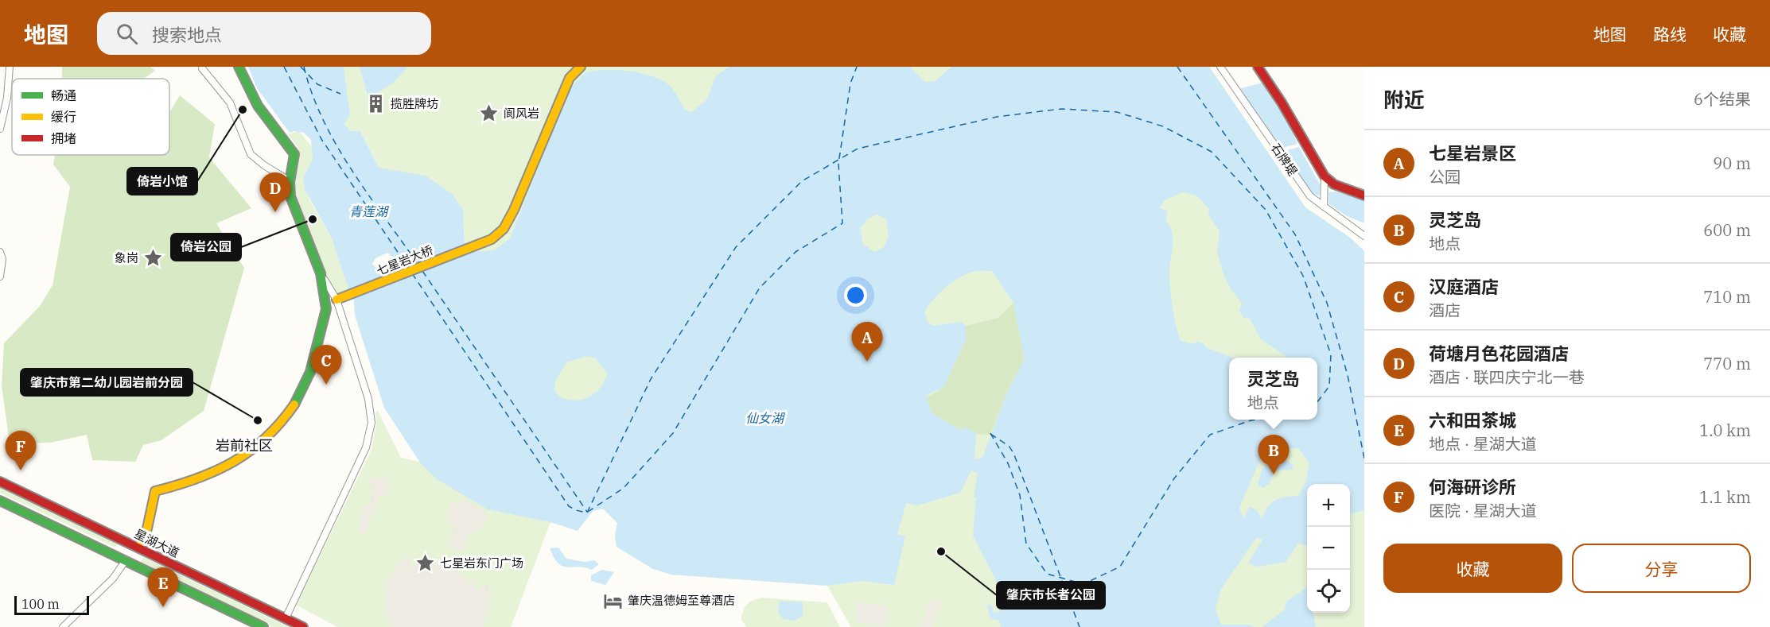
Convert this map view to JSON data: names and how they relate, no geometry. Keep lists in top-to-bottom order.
{
  "streets": {
    "street": ["石牌堤", "七星岩大桥", "星湖大道"]
  },
  "districts": ["岩前社区"],
  "water": ["青莲湖", "仙女湖"],
  "places": {
    "building": ["揽胜牌坊"],
    "other": [
      "倚岩小馆",
      "倚岩公园",
      "肇庆市第二幼儿园岩前分园",
      "肇庆市长者公园"
    ],
    "place": ["阆风岩", "象岗", "七星岩东门广场"],
    "hotel": ["肇庆温德姆至尊酒店"]
  },
  "legend": ["畅通", "缓行", "拥堵"],
  "scale_bar": "100 m",
  "page": {
    "header": "地图",
    "search": "搜索地点",
    "nav": ["地图", "路线", "收藏"],
    "heading": ["附近", "6个结果"],
    "list": [
      {
        "mark": "A",
        "name": "七星岩景区",
        "note": "公园",
        "value": "90 m"
      },
      {
        "mark": "B",
        "name": "灵芝岛",
        "note": "地点",
        "value": "600 m"
      },
      {
        "mark": "C",
        "name": "汉庭酒店",
        "note": "酒店",
        "value": "710 m"
      },
      {
        "mark": "D",
        "name": "荷塘月色花园酒店",
        "note": "酒店 · 联四庆宁北一巷",
        "value": "770 m"
      },
      {
        "mark": "E",
        "name": "六和田茶城",
        "note": "地点 · 星湖大道",
        "value": "1.0 km"
      },
      {
        "mark": "F",
        "name": "何海研诊所",
        "note": "医院 · 星湖大道",
        "value": "1.1 km"
      }
    ],
    "pins": [
      "D",
      "A",
      "C",
      "F",
      "B",
      "E"
    ],
    "popup": ["灵芝岛", "地点"],
    "map_buttons": ["+", "−"],
    "buttons": ["收藏", "分享"],
    "scale": "100 m"
  }
}
